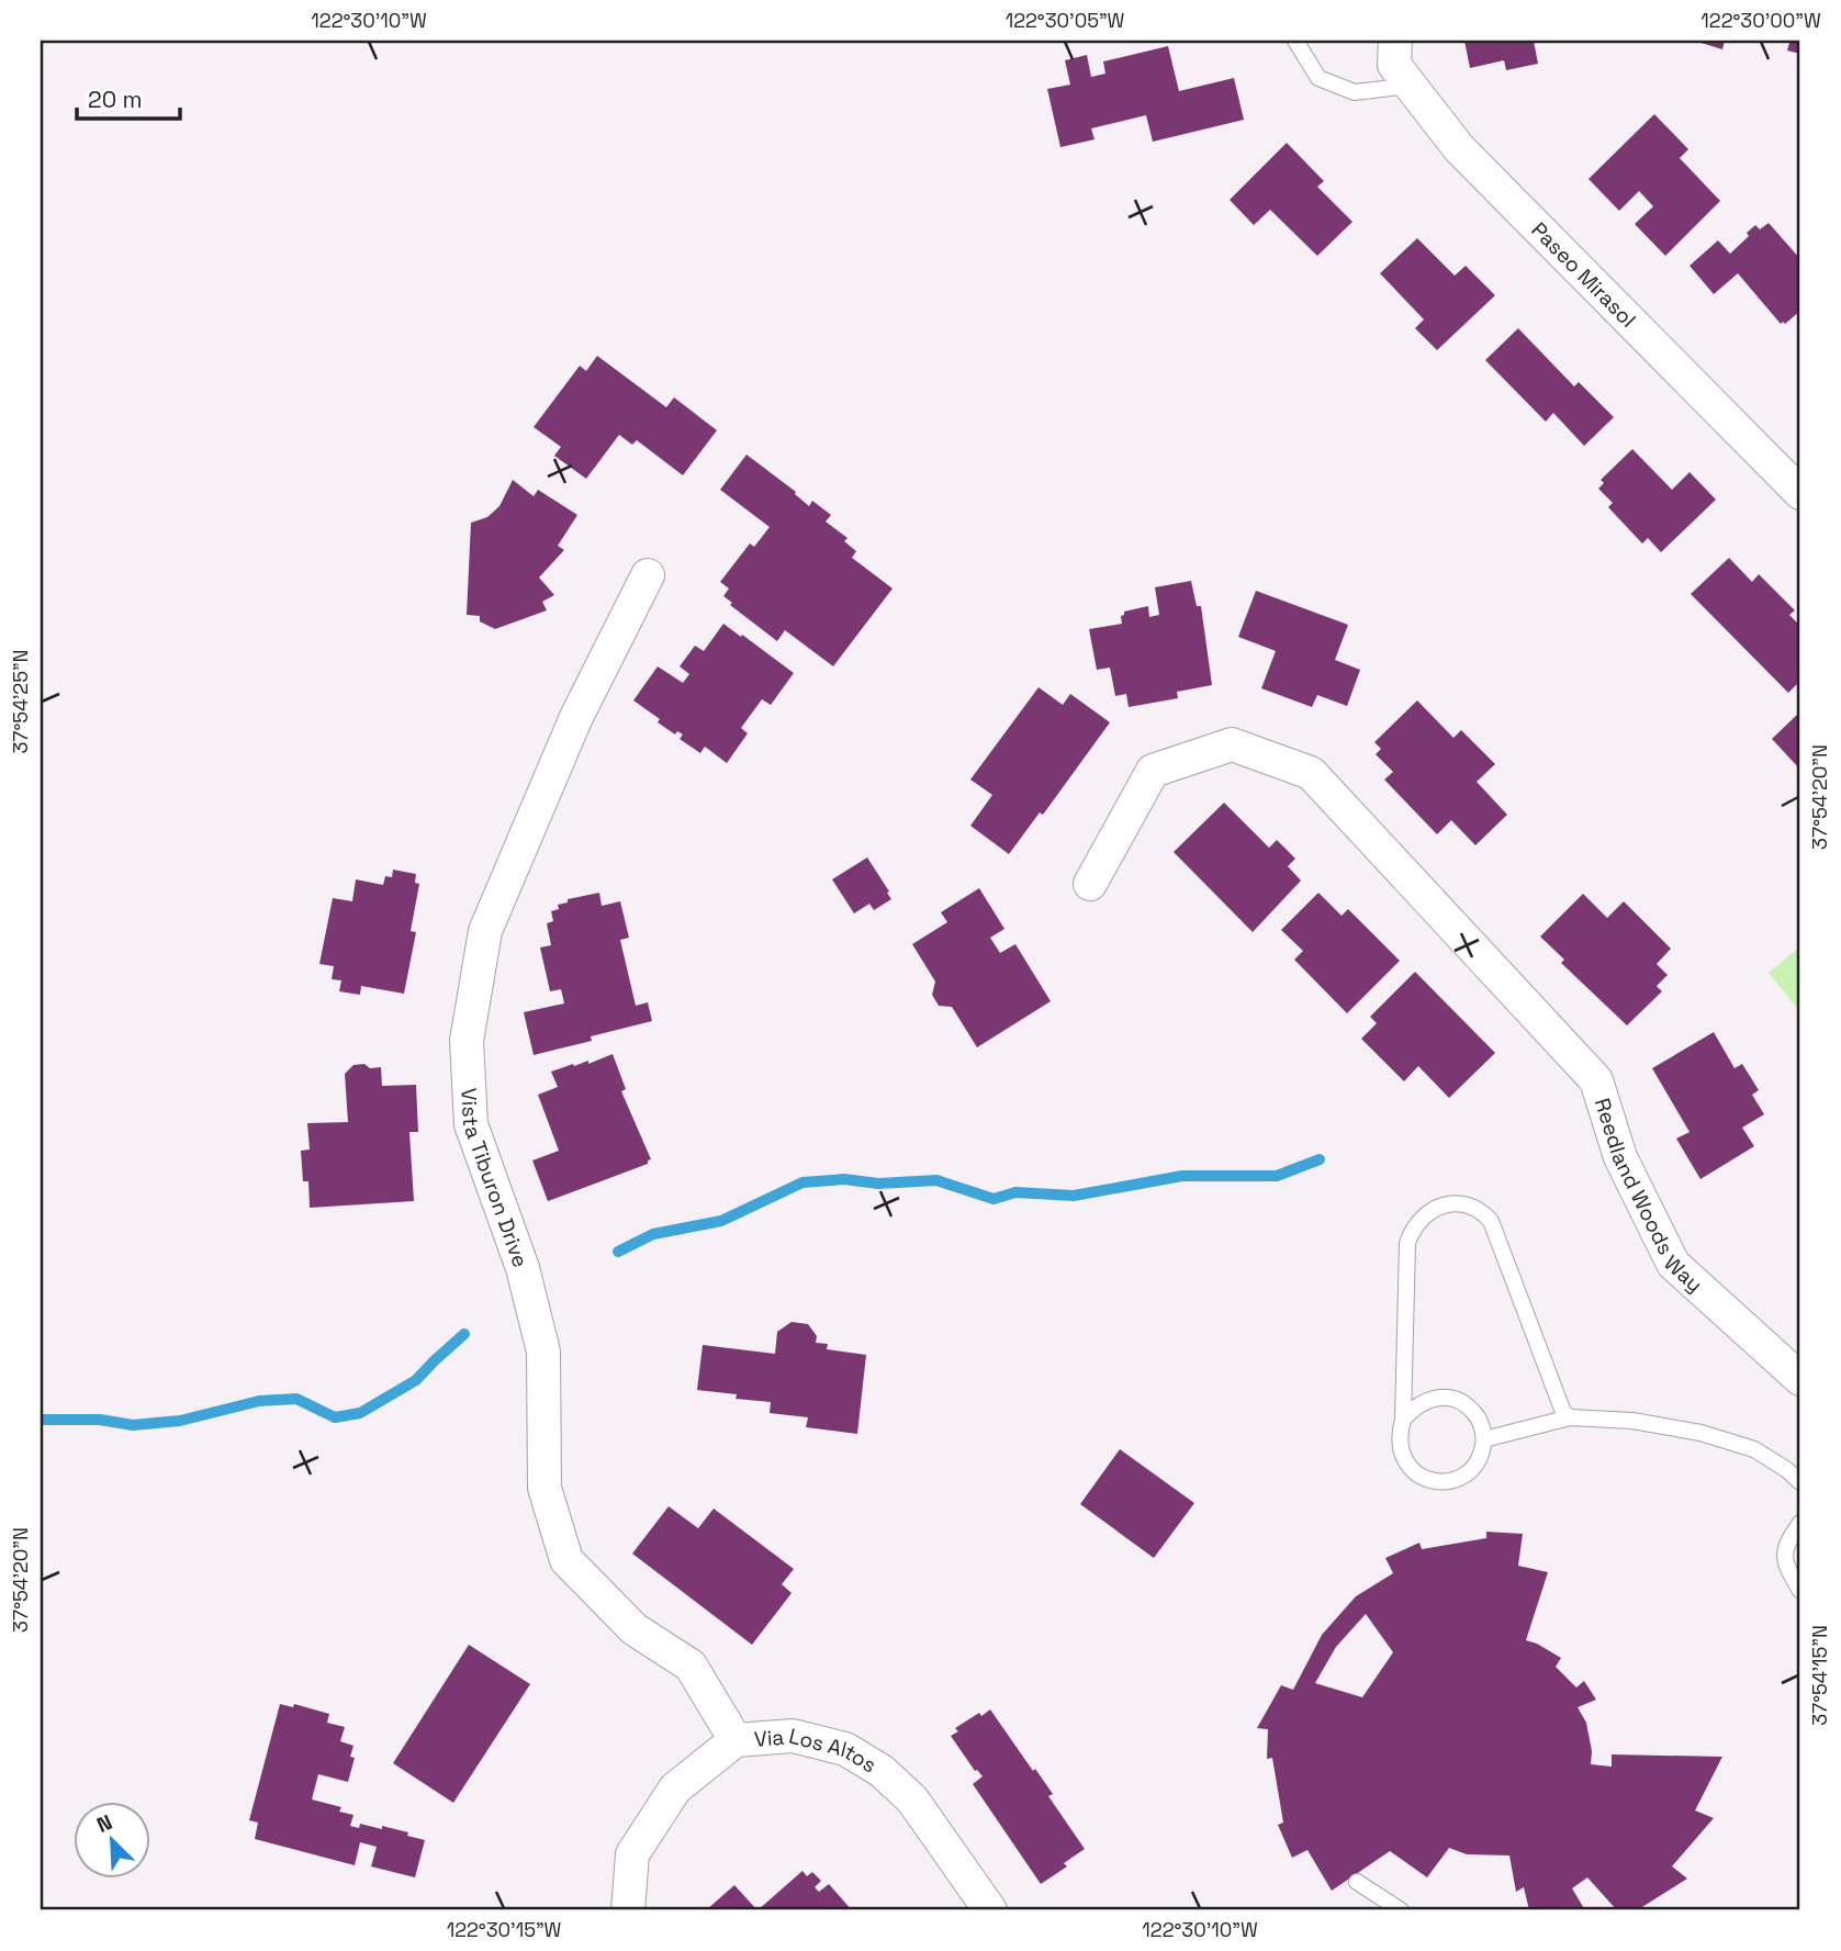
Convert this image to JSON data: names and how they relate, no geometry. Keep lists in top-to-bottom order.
{
  "streets": {
    "street": [
      "Paseo Mirasol",
      "Vista Tiburon Drive",
      "Reedland Woods Way",
      "Via Los Altos"
    ]
  },
  "crossings": [
    ["Vista Tiburon Drive", "Via Los Altos"]
  ],
  "scale_bar": "20 m",
  "north": "top left",
  "coordinates": [
    "122°30'10\"W",
    "122°30'05\"W",
    "122°30'00\"W",
    "37°54'25\"N",
    "37°54'20\"N",
    "37°54'15\"N",
    "122°30'15\"W"
  ]
}
